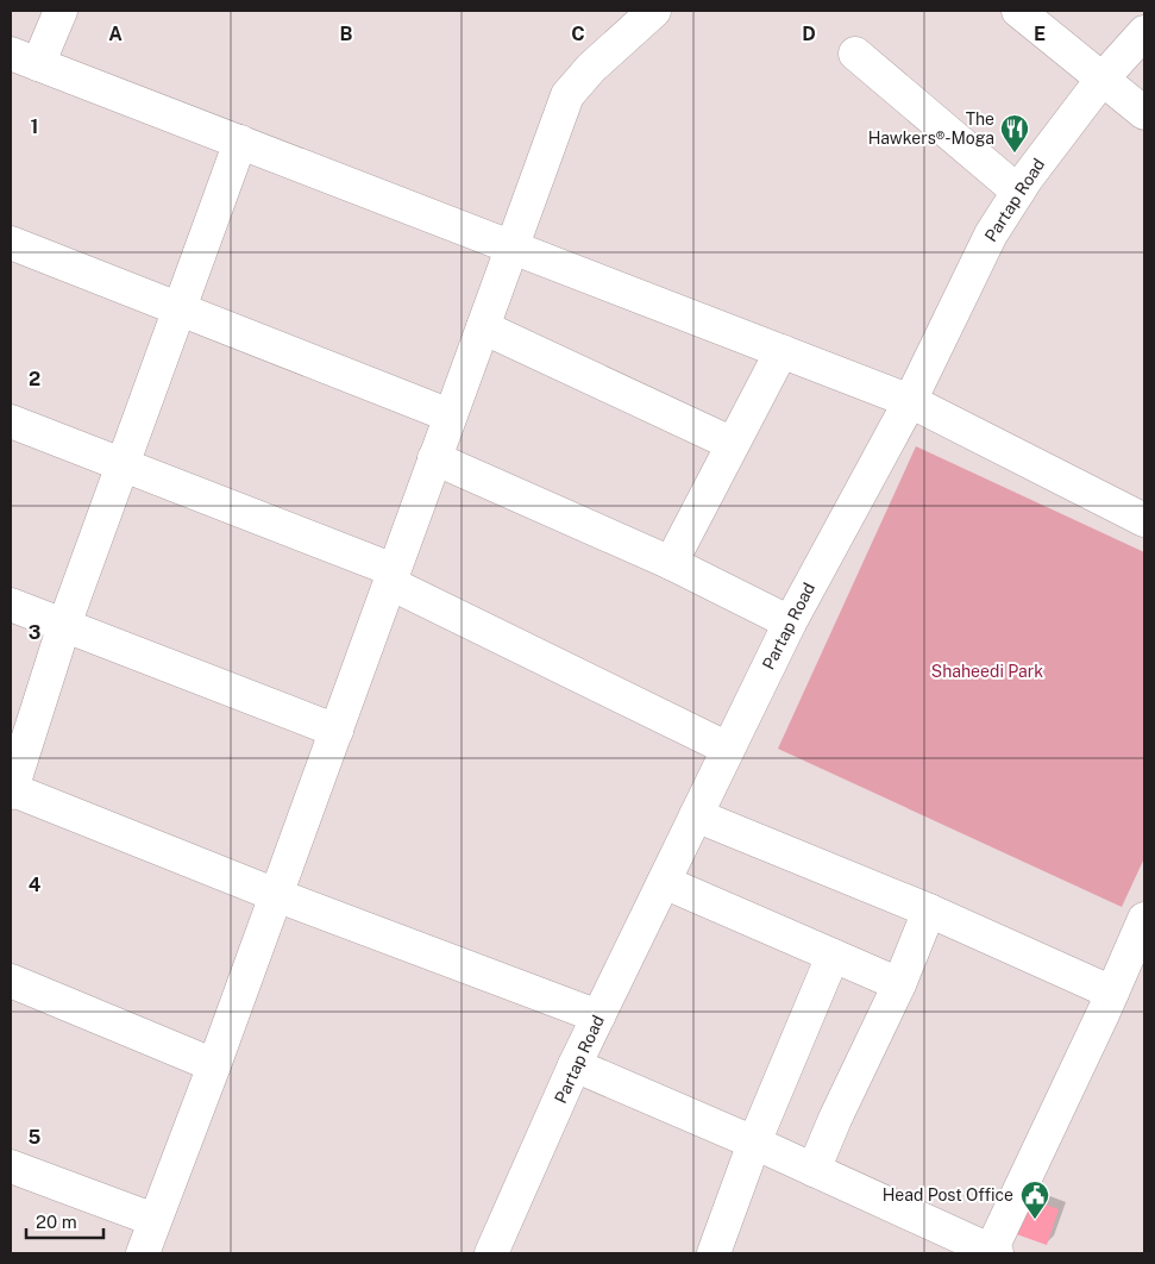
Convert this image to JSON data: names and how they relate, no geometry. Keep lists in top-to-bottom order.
{
  "streets": {
    "street": ["Partap Road"]
  },
  "parks": ["Shaheedi Park"],
  "places": {
    "restaurant": ["The Hawkers®-Moga"],
    "public building": ["Head Post Office"]
  },
  "scale_bar": "20 m",
  "grid": {
    "columns": [
      "A",
      "B",
      "C",
      "D",
      "E"
    ],
    "rows": [
      "1",
      "2",
      "3",
      "4",
      "5"
    ]
  }
}
